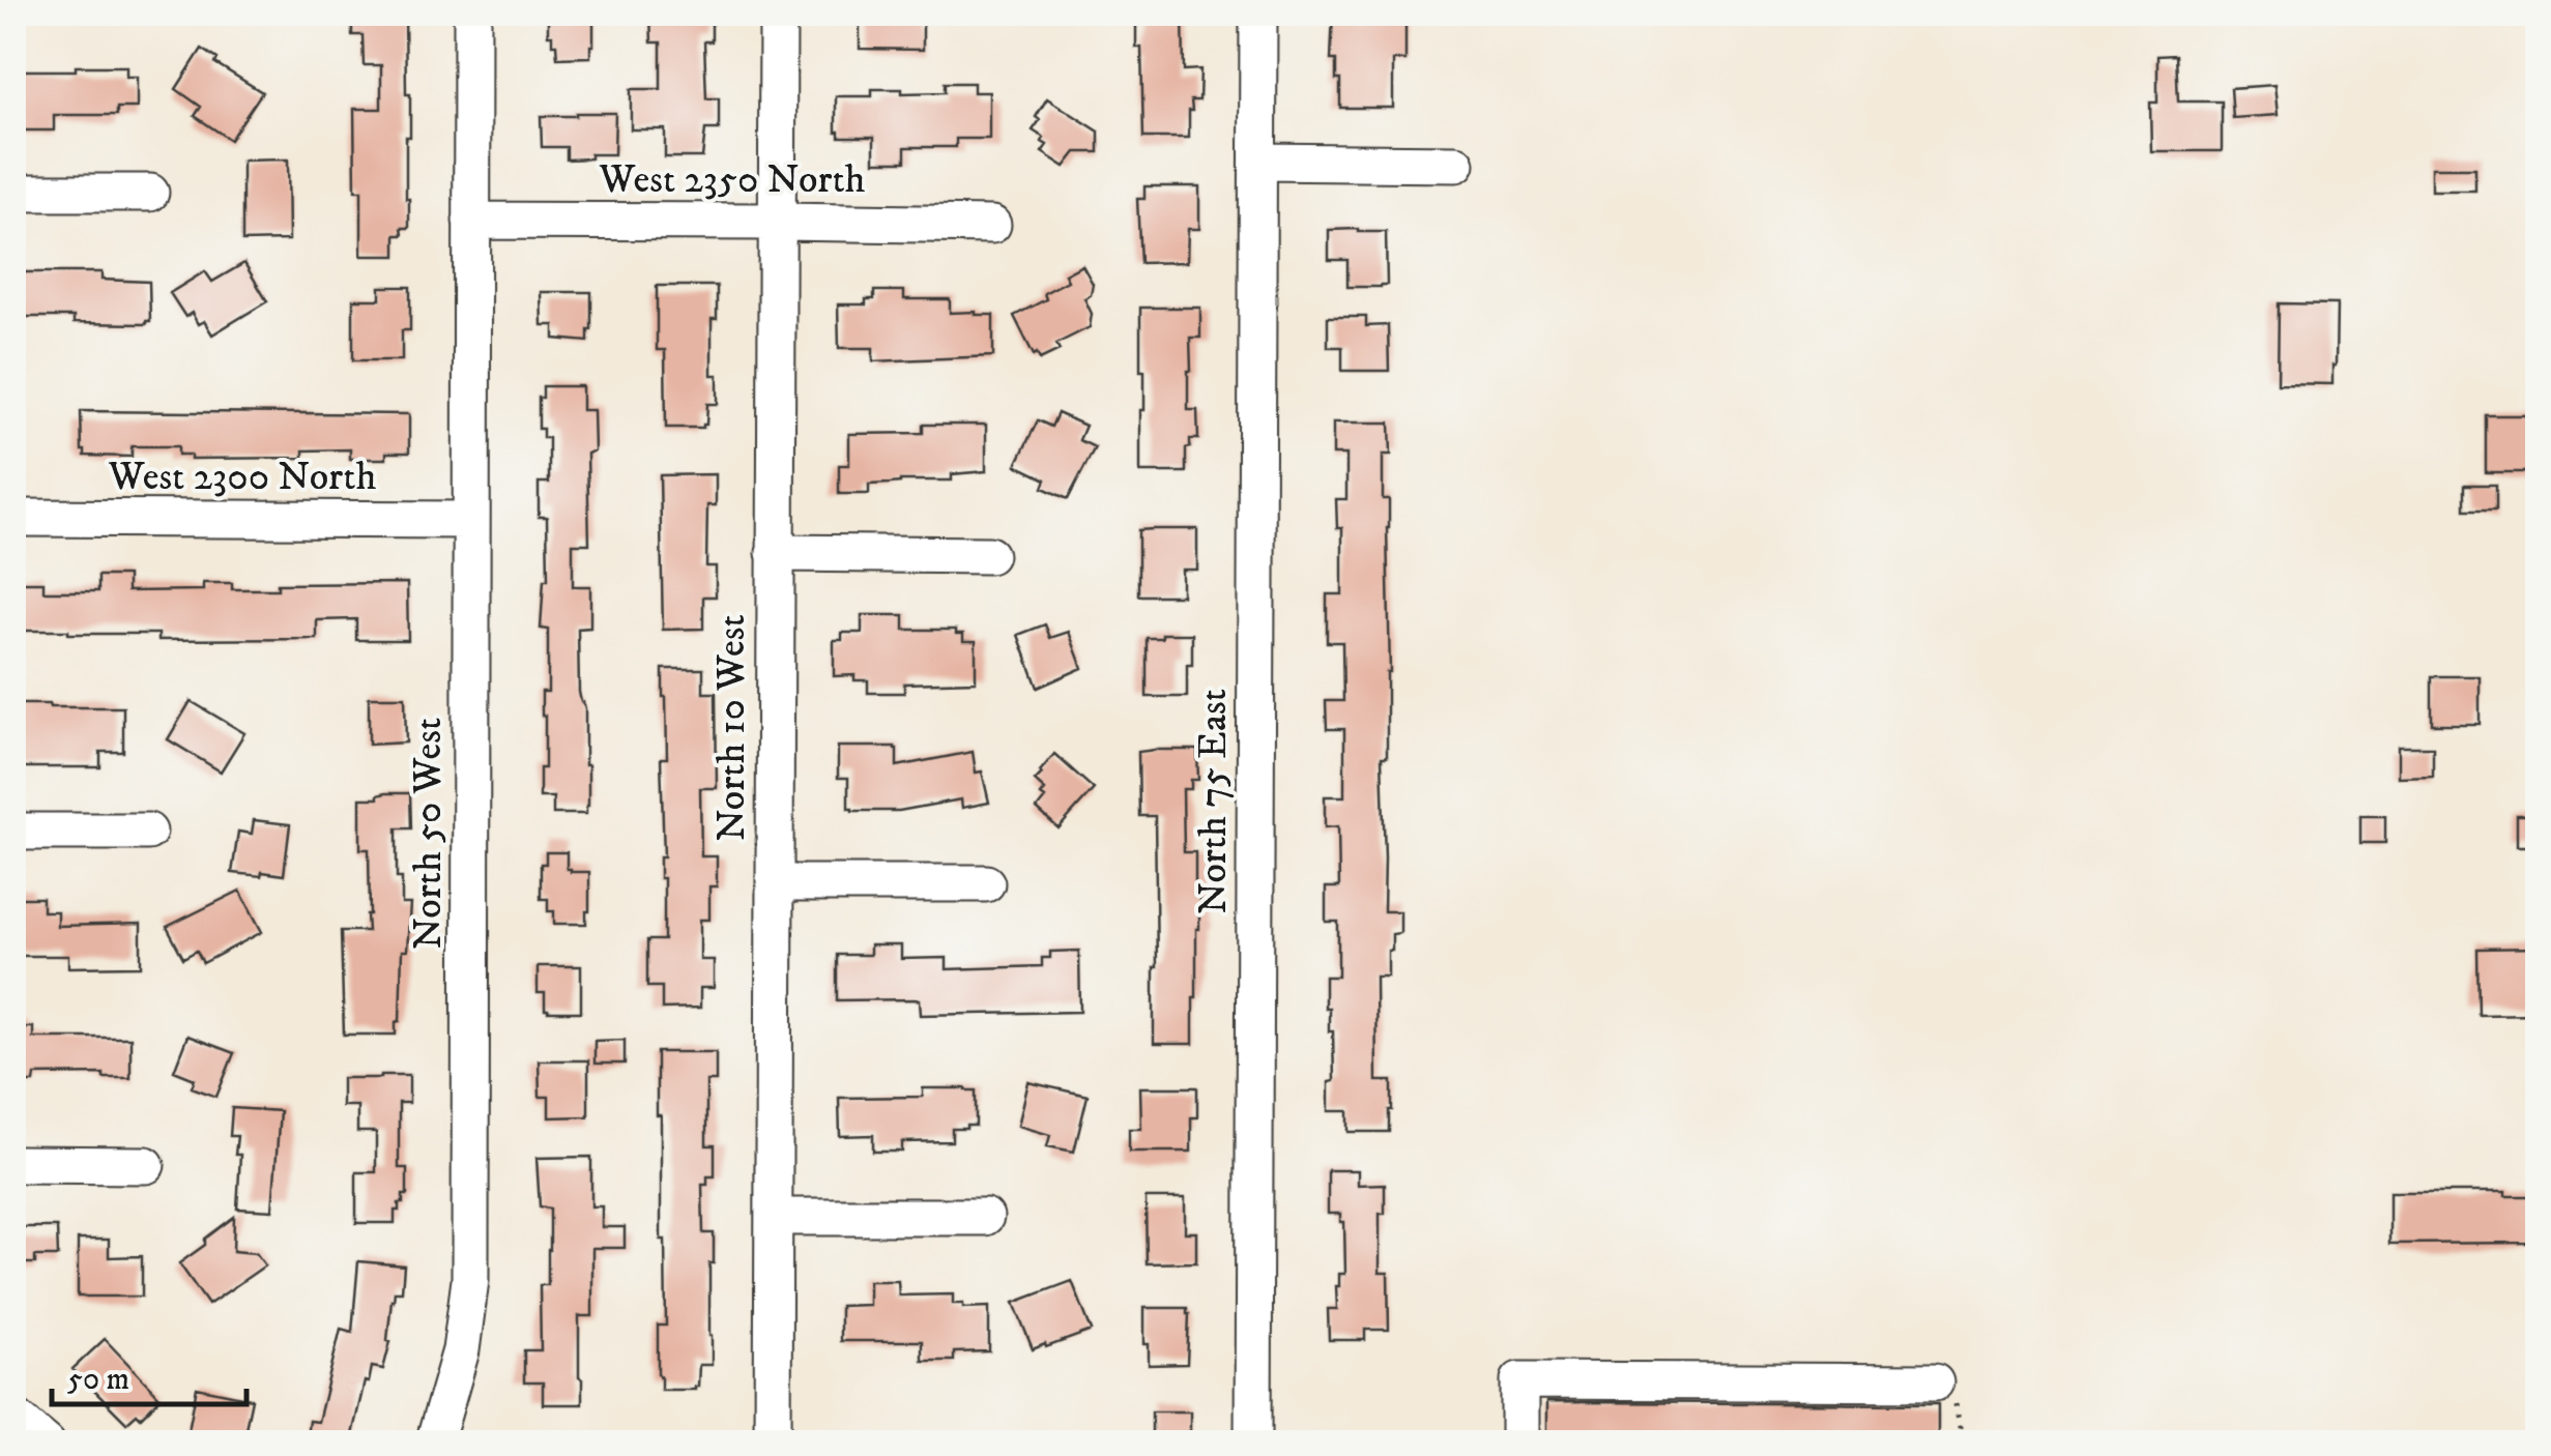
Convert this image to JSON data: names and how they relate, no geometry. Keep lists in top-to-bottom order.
{
  "streets": {
    "street": [
      "West 2350 North",
      "West 2300 North",
      "North 10 West",
      "North 75 East",
      "North 50 West"
    ]
  },
  "crossings": [
    ["West 2350 North", "North 10 West"],
    ["West 2350 North", "North 50 West"],
    ["West 2300 North", "North 50 West"]
  ],
  "scale_bar": "50 m"
}
